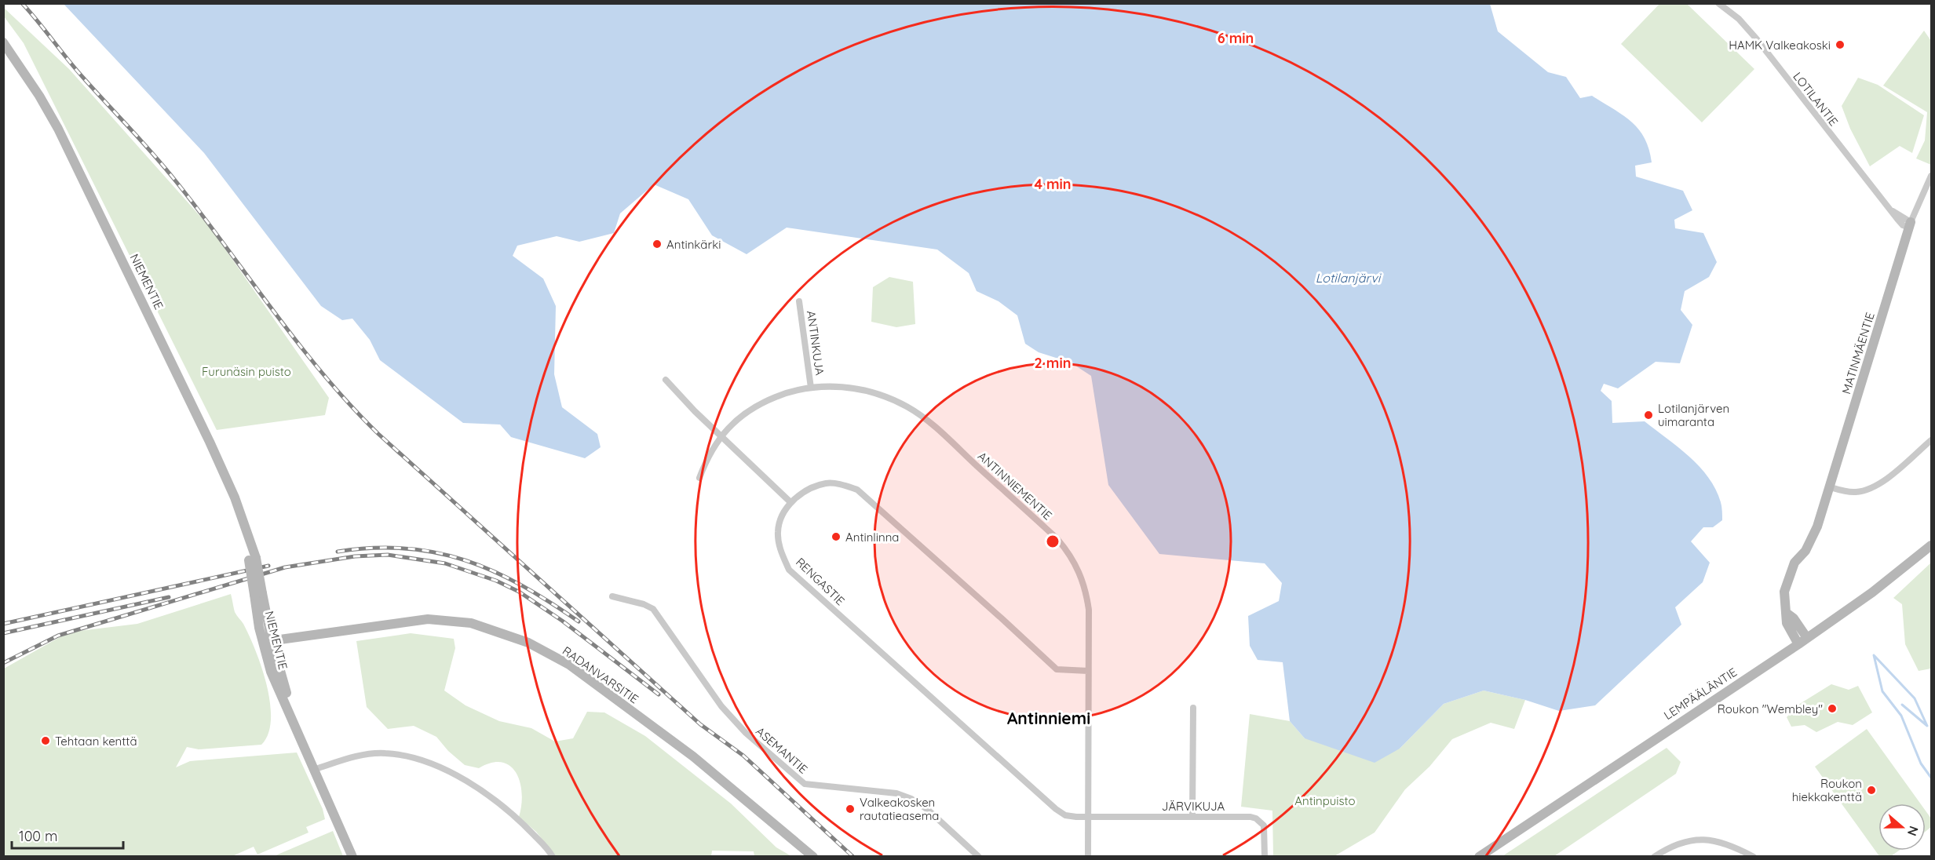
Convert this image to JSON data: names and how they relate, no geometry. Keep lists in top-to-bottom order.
{
  "streets": {
    "main road": [
      "NIEMENTIE",
      "MATINMÄENTIE",
      "RADANVARSITIE",
      "LEMPÄÄLÄNTIE"
    ],
    "street": [
      "LOTILANTIE",
      "ANTINKUJA",
      "ANTINNIEMENTIE",
      "RENGASTIE",
      "ASEMANTIE",
      "JÄRVIKUJA"
    ]
  },
  "crossings": [
    ["LOTILANTIE", "MATINMÄENTIE"],
    ["NIEMENTIE", "RADANVARSITIE"],
    ["ANTINKUJA", "ANTINNIEMENTIE"],
    ["MATINMÄENTIE", "LEMPÄÄLÄNTIE"],
    ["ANTINNIEMENTIE", "RENGASTIE"],
    ["ANTINNIEMENTIE", "JÄRVIKUJA"],
    ["RENGASTIE", "JÄRVIKUJA"]
  ],
  "districts": ["Antinniemi"],
  "water": ["Lotilanjärvi"],
  "parks": ["Furunäsin puisto", "Antinpuisto"],
  "places": [
    "HAMK Valkeakoski",
    "Antinkärki",
    "Lotilanjärven uimaranta",
    "Antinlinna",
    "Roukon \"Wembley\"",
    "Tehtaan kenttä",
    "Roukon hiekkakenttä",
    "Valkeakosken rautatieasema"
  ],
  "scale_bar": "100 m",
  "north": "right",
  "rings": ["6 min", "4 min", "2 min"]
}
